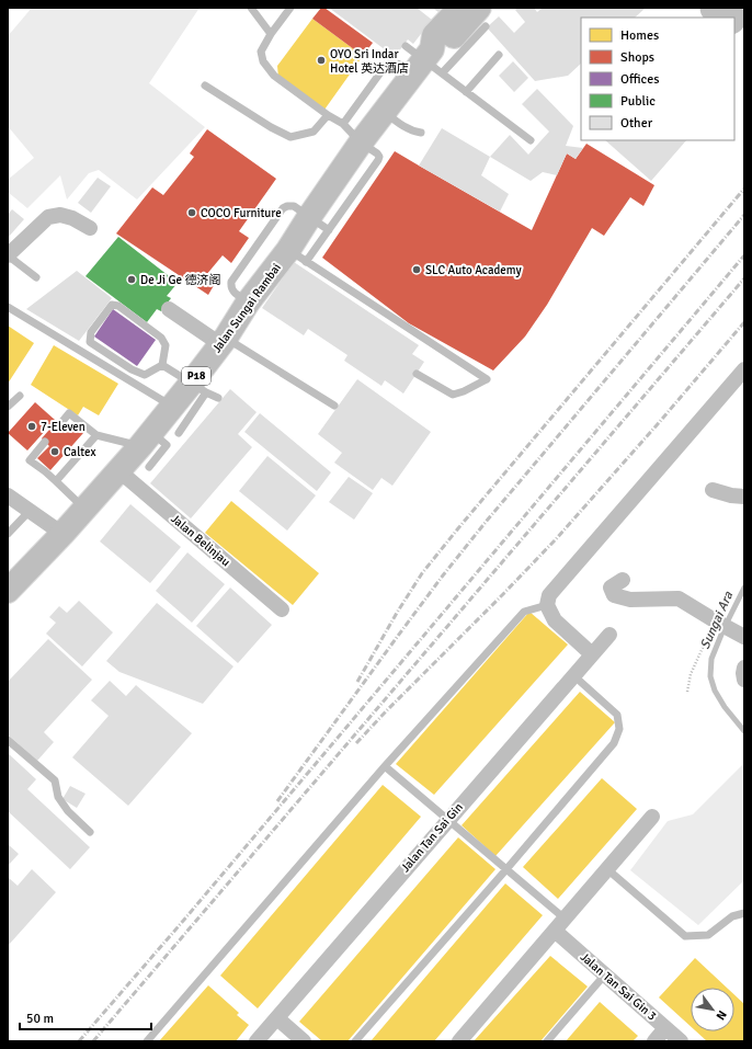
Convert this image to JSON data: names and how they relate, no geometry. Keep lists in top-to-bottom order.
{
  "streets": {
    "main road": ["Jalan Sungai Rambai", "P18"],
    "street": ["Jalan Belinjau", "Jalan Tan Sai Gin", "Jalan Tan Sai Gin 3"]
  },
  "crossings": [
    ["Jalan Sungai Rambai", "Jalan Belinjau"]
  ],
  "water": ["Sungai Ara"],
  "places": [
    "OYO Sri Indar Hotel 英达酒店",
    "COCO Furniture",
    "SLC Auto Academy",
    "De Ji Ge 德济阁",
    "7-Eleven",
    "Caltex"
  ],
  "legend": [
    "Homes",
    "Shops",
    "Offices",
    "Public",
    "Other"
  ],
  "scale_bar": "50 m",
  "north": "bottom right"
}
